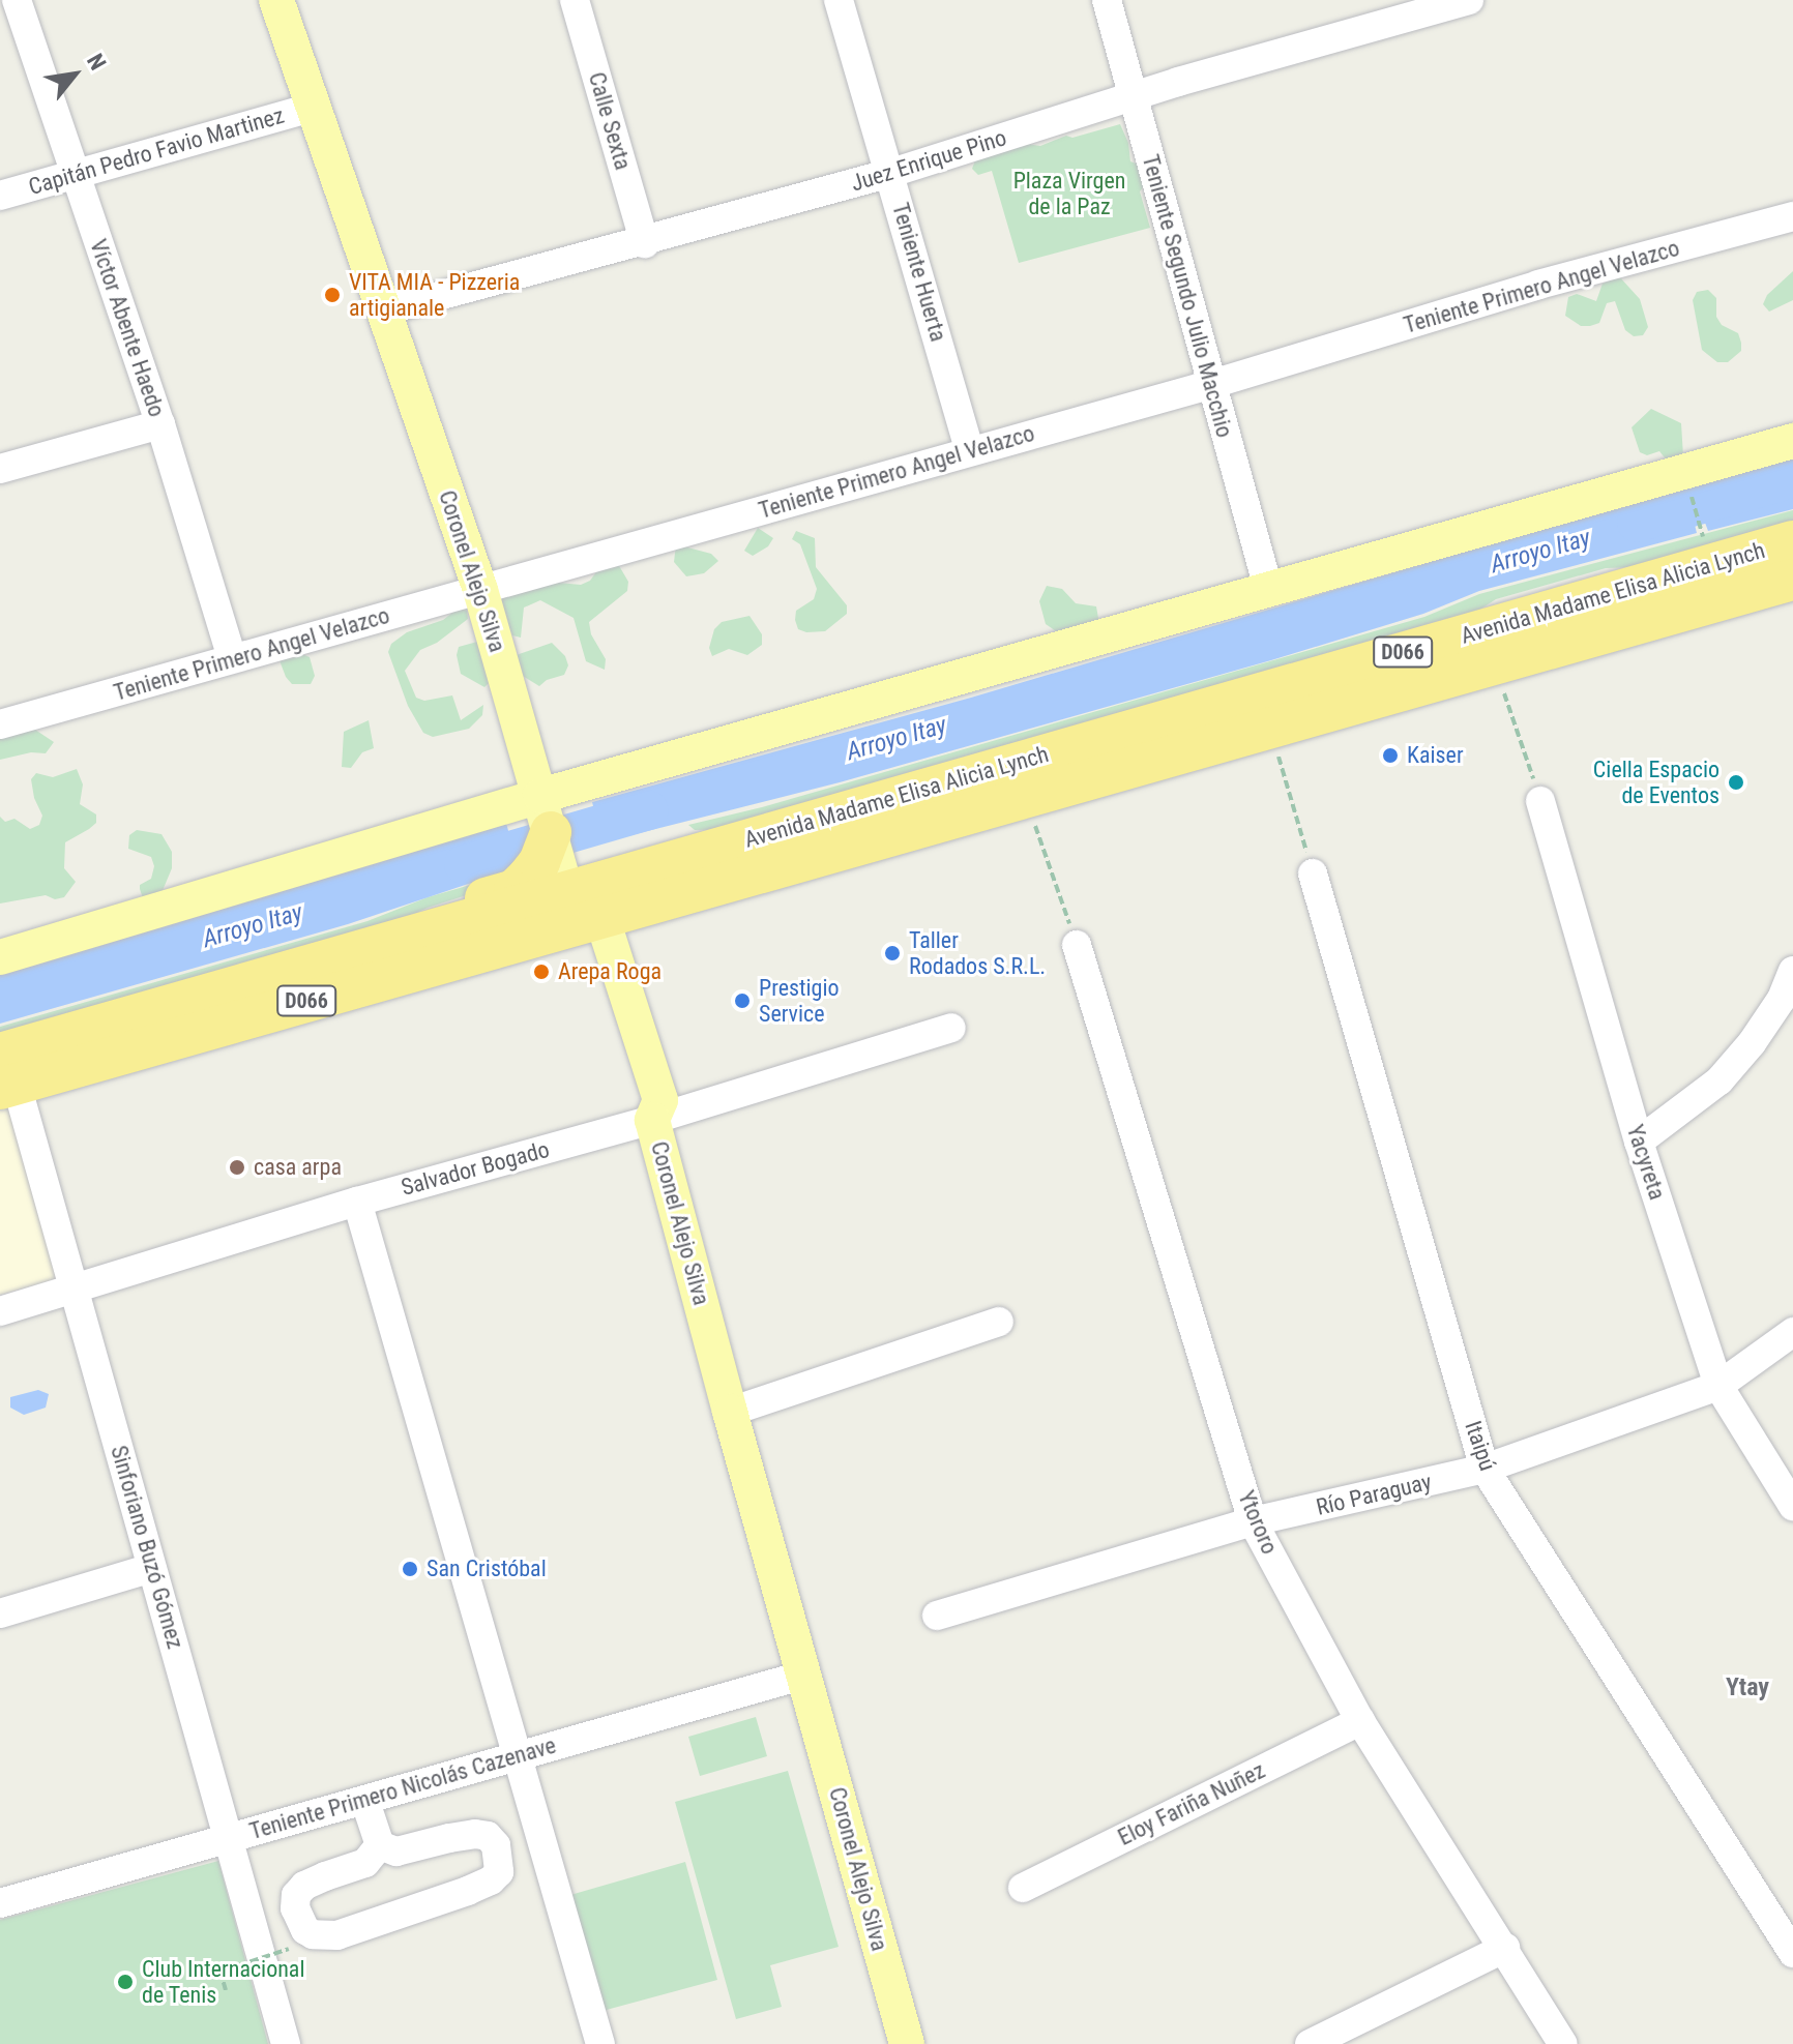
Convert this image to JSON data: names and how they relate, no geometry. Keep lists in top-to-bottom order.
{
  "streets": {
    "highway": ["Coronel Alejo Silva", "Avenida Madame Elisa Alicia Lynch", "D066"],
    "street": [
      "Calle Sexta",
      "Capitán Pedro Favio Martinez",
      "Juez Enrique Pino",
      "Teniente Huerta",
      "Teniente Primero Angel Velazco",
      "Teniente Segundo Julio Macchio",
      "Víctor Abente Haedo",
      "Yacyreta",
      "Salvador Bogado",
      "Itaipú",
      "Río Paraguay",
      "Ytororo",
      "Sinforiano Buzó Gómez",
      "Teniente Primero Nicolás Cazenave",
      "Eloy Fariña Nuñez"
    ]
  },
  "crossings": [
    ["Calle Sexta", "Juez Enrique Pino"],
    ["Capitán Pedro Favio Martinez", "Víctor Abente Haedo"],
    ["Capitán Pedro Favio Martinez", "Coronel Alejo Silva"],
    ["Juez Enrique Pino", "Teniente Huerta"],
    ["Juez Enrique Pino", "Teniente Segundo Julio Macchio"],
    ["Juez Enrique Pino", "Coronel Alejo Silva"],
    ["Teniente Huerta", "Teniente Primero Angel Velazco"],
    ["Teniente Primero Angel Velazco", "Teniente Segundo Julio Macchio"],
    ["Teniente Primero Angel Velazco", "Víctor Abente Haedo"],
    ["Teniente Primero Angel Velazco", "Coronel Alejo Silva"],
    ["Coronel Alejo Silva", "Avenida Madame Elisa Alicia Lynch"],
    ["Coronel Alejo Silva", "Salvador Bogado"],
    ["Coronel Alejo Silva", "Teniente Primero Nicolás Cazenave"],
    ["Avenida Madame Elisa Alicia Lynch", "Sinforiano Buzó Gómez"],
    ["Yacyreta", "Río Paraguay"],
    ["Salvador Bogado", "Sinforiano Buzó Gómez"],
    ["Itaipú", "Río Paraguay"],
    ["Río Paraguay", "Ytororo"],
    ["Ytororo", "Eloy Fariña Nuñez"],
    ["Sinforiano Buzó Gómez", "Teniente Primero Nicolás Cazenave"]
  ],
  "districts": ["Ytay"],
  "water": ["Arroyo Itay"],
  "parks": ["Plaza Virgen de la Paz"],
  "places": [
    "VITA MIA - Pizzeria artigianale",
    "Kaiser",
    "Ciella Espacio de Eventos",
    "Taller Rodados S.R.L.",
    "Arepa Roga",
    "Prestigio Service",
    "casa arpa",
    "San Cristóbal",
    "Club Internacional de Tenis"
  ],
  "north": "top right"
}
